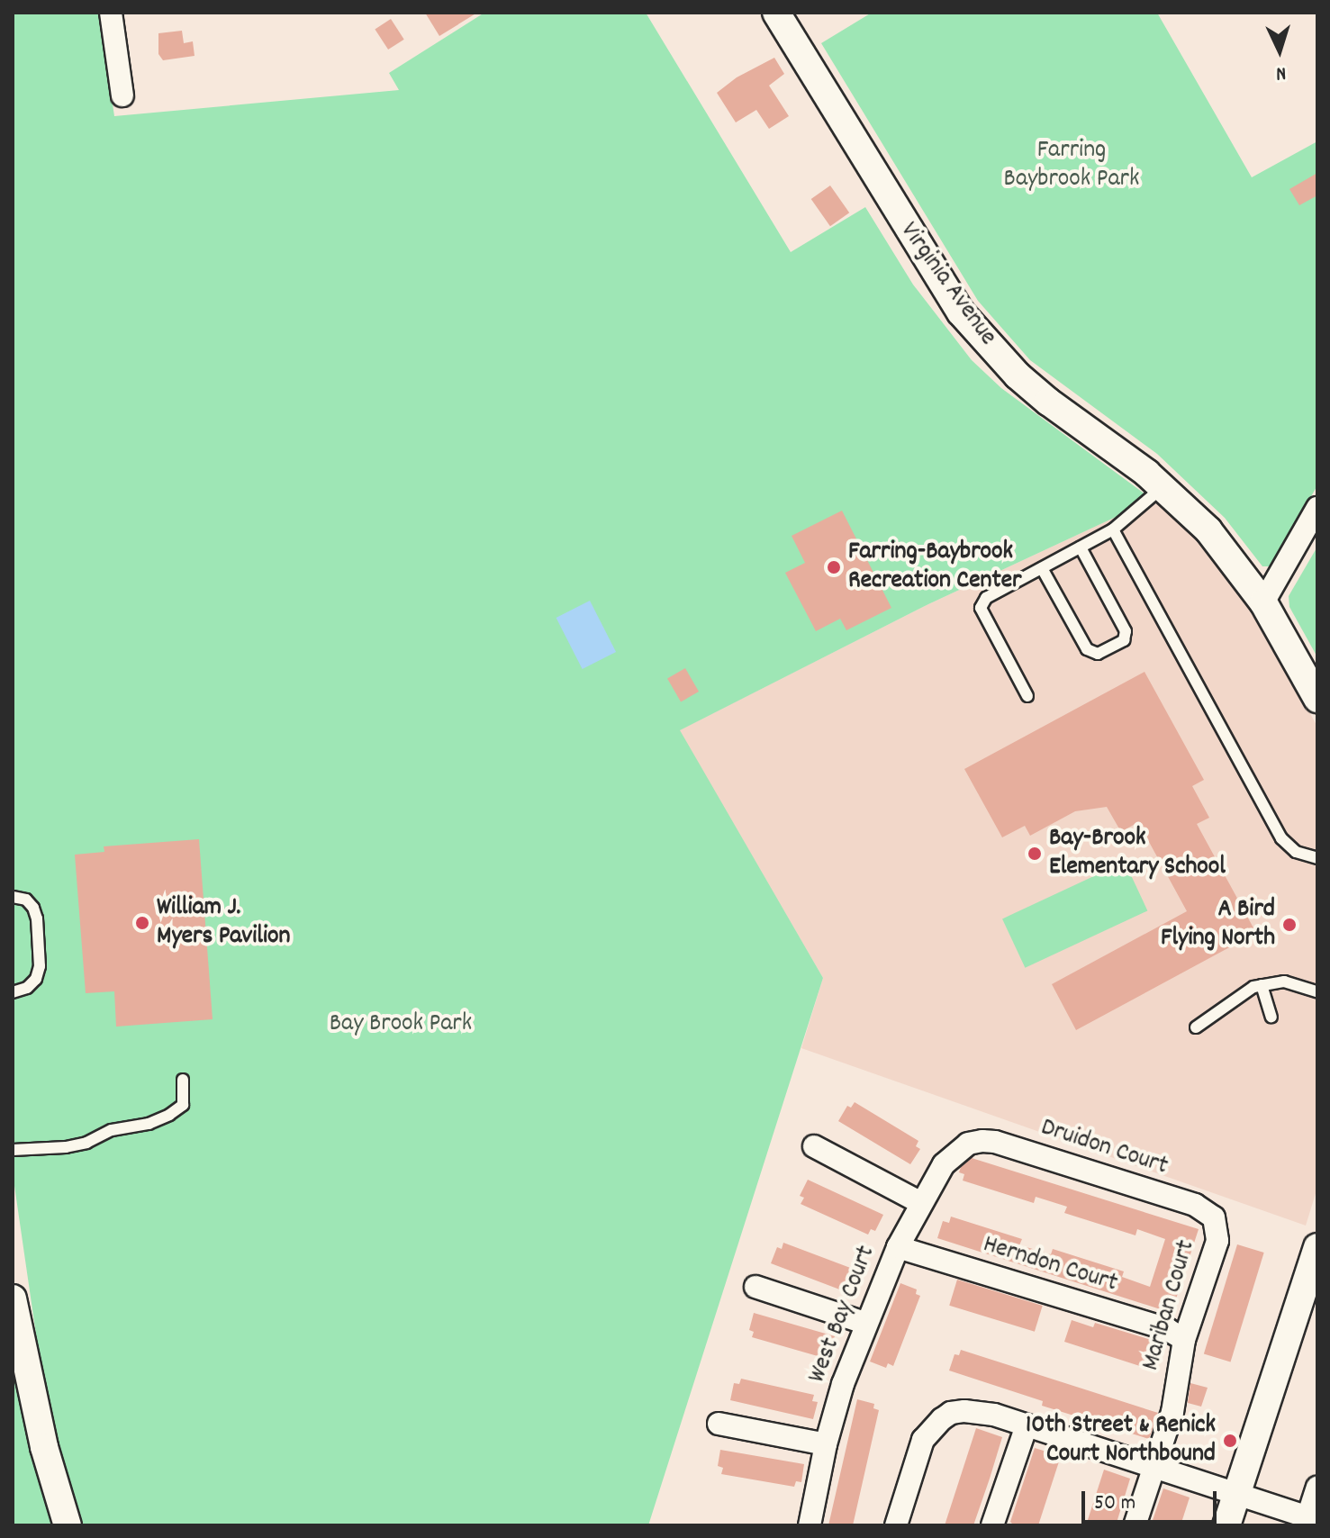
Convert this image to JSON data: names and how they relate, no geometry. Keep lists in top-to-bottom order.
{
  "streets": {
    "street": [
      "Virginia Avenue",
      "Druidon Court",
      "Herndon Court",
      "Mariban Court",
      "West Bay Court"
    ]
  },
  "crossings": [
    ["Druidon Court", "Mariban Court"],
    ["Druidon Court", "West Bay Court"],
    ["Herndon Court", "Mariban Court"],
    ["Herndon Court", "West Bay Court"]
  ],
  "parks": ["Farring Baybrook Park", "Bay Brook Park"],
  "places": [
    "Farring-Baybrook Recreation Center",
    "Bay-Brook Elementary School",
    "William J. Myers Pavilion",
    "A Bird Flying North",
    "10th Street & Renick Court Northbound"
  ],
  "scale_bar": "50 m",
  "north": "bottom"
}
